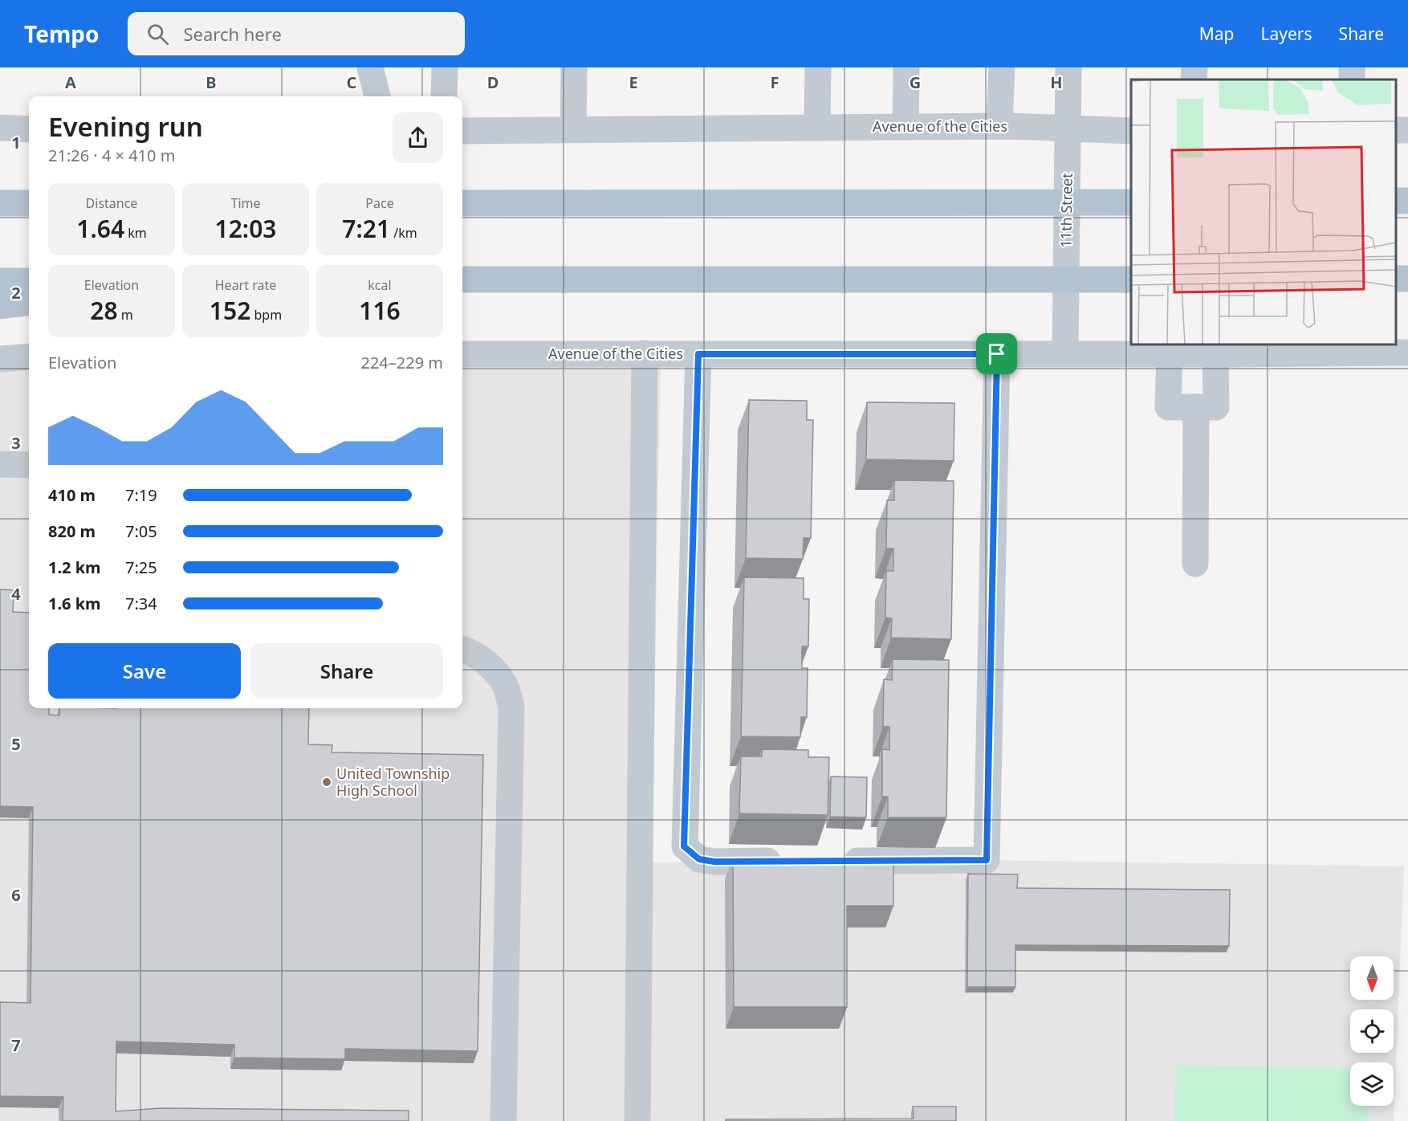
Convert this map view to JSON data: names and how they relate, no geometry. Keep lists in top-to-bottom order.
{
  "streets": {
    "street": ["Avenue of the Cities", "11th Street"]
  },
  "crossings": [
    ["Avenue of the Cities", "11th Street"]
  ],
  "places": ["United Township High School"],
  "north": "bottom",
  "page": {
    "header": "Tempo",
    "search": "Search here",
    "nav": ["Map", "Layers", "Share"],
    "heading": ["Evening run", "21:26 · 4 × 410 m"],
    "stats": [
      ["Distance", "1.64 km"],
      ["Time", "12:03"],
      ["Pace", "7:21 /km"],
      ["Elevation", "28 m"],
      ["Heart rate", "152 bpm"],
      ["kcal", "116"]
    ],
    "chart": ["Elevation", "224–229 m"],
    "list": [
      {
        "name": "410 m",
        "note": "7:19"
      },
      {
        "name": "820 m",
        "note": "7:05"
      },
      {
        "name": "1.2 km",
        "note": "7:25"
      },
      {
        "name": "1.6 km",
        "note": "7:34"
      }
    ],
    "buttons": ["Save", "Share"]
  },
  "grid": {
    "columns": [
      "A",
      "B",
      "C",
      "D",
      "E",
      "F",
      "G",
      "H"
    ],
    "rows": [
      "1",
      "2",
      "3",
      "4",
      "5",
      "6",
      "7"
    ]
  }
}
